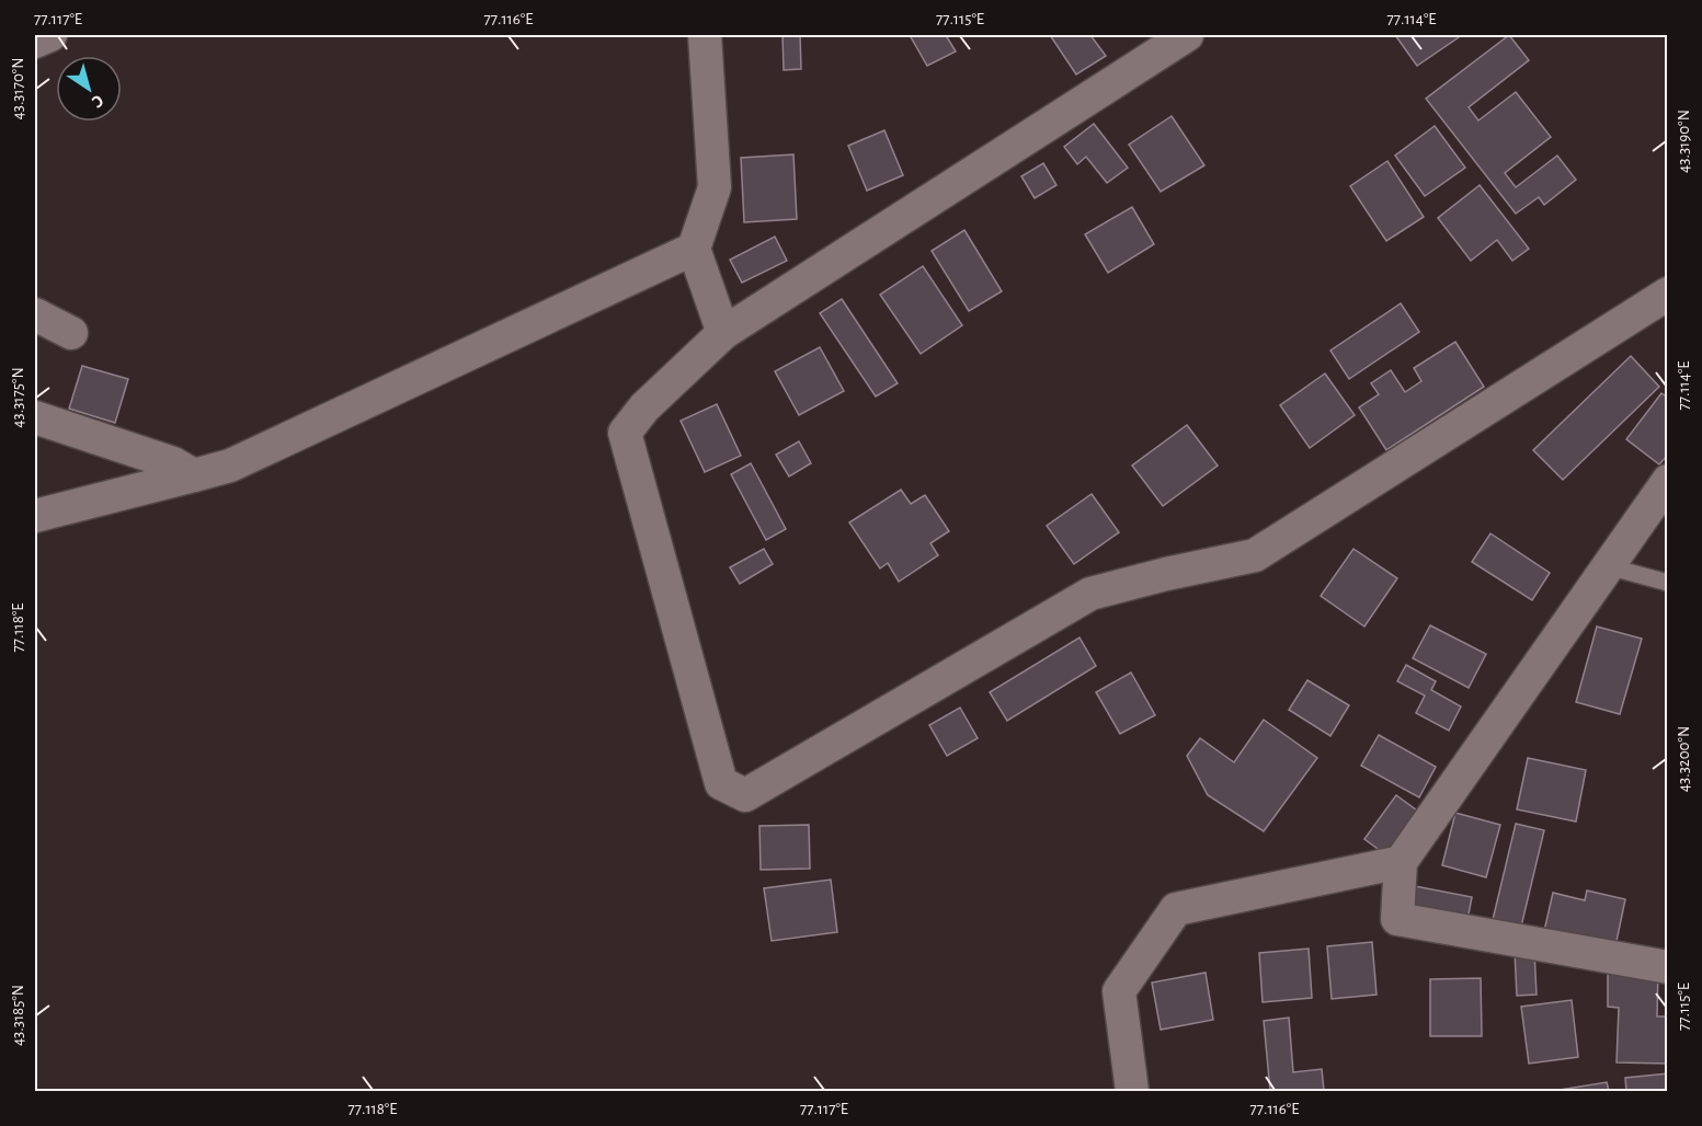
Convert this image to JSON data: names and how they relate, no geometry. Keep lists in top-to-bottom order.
{
  "north": "bottom right",
  "coordinates": [
    "77.117°E",
    "77.116°E",
    "77.115°E",
    "77.114°E",
    "43.3170°N",
    "43.3190°N",
    "43.3175°N",
    "77.118°E",
    "43.3200°N",
    "43.3185°N"
  ]
}
